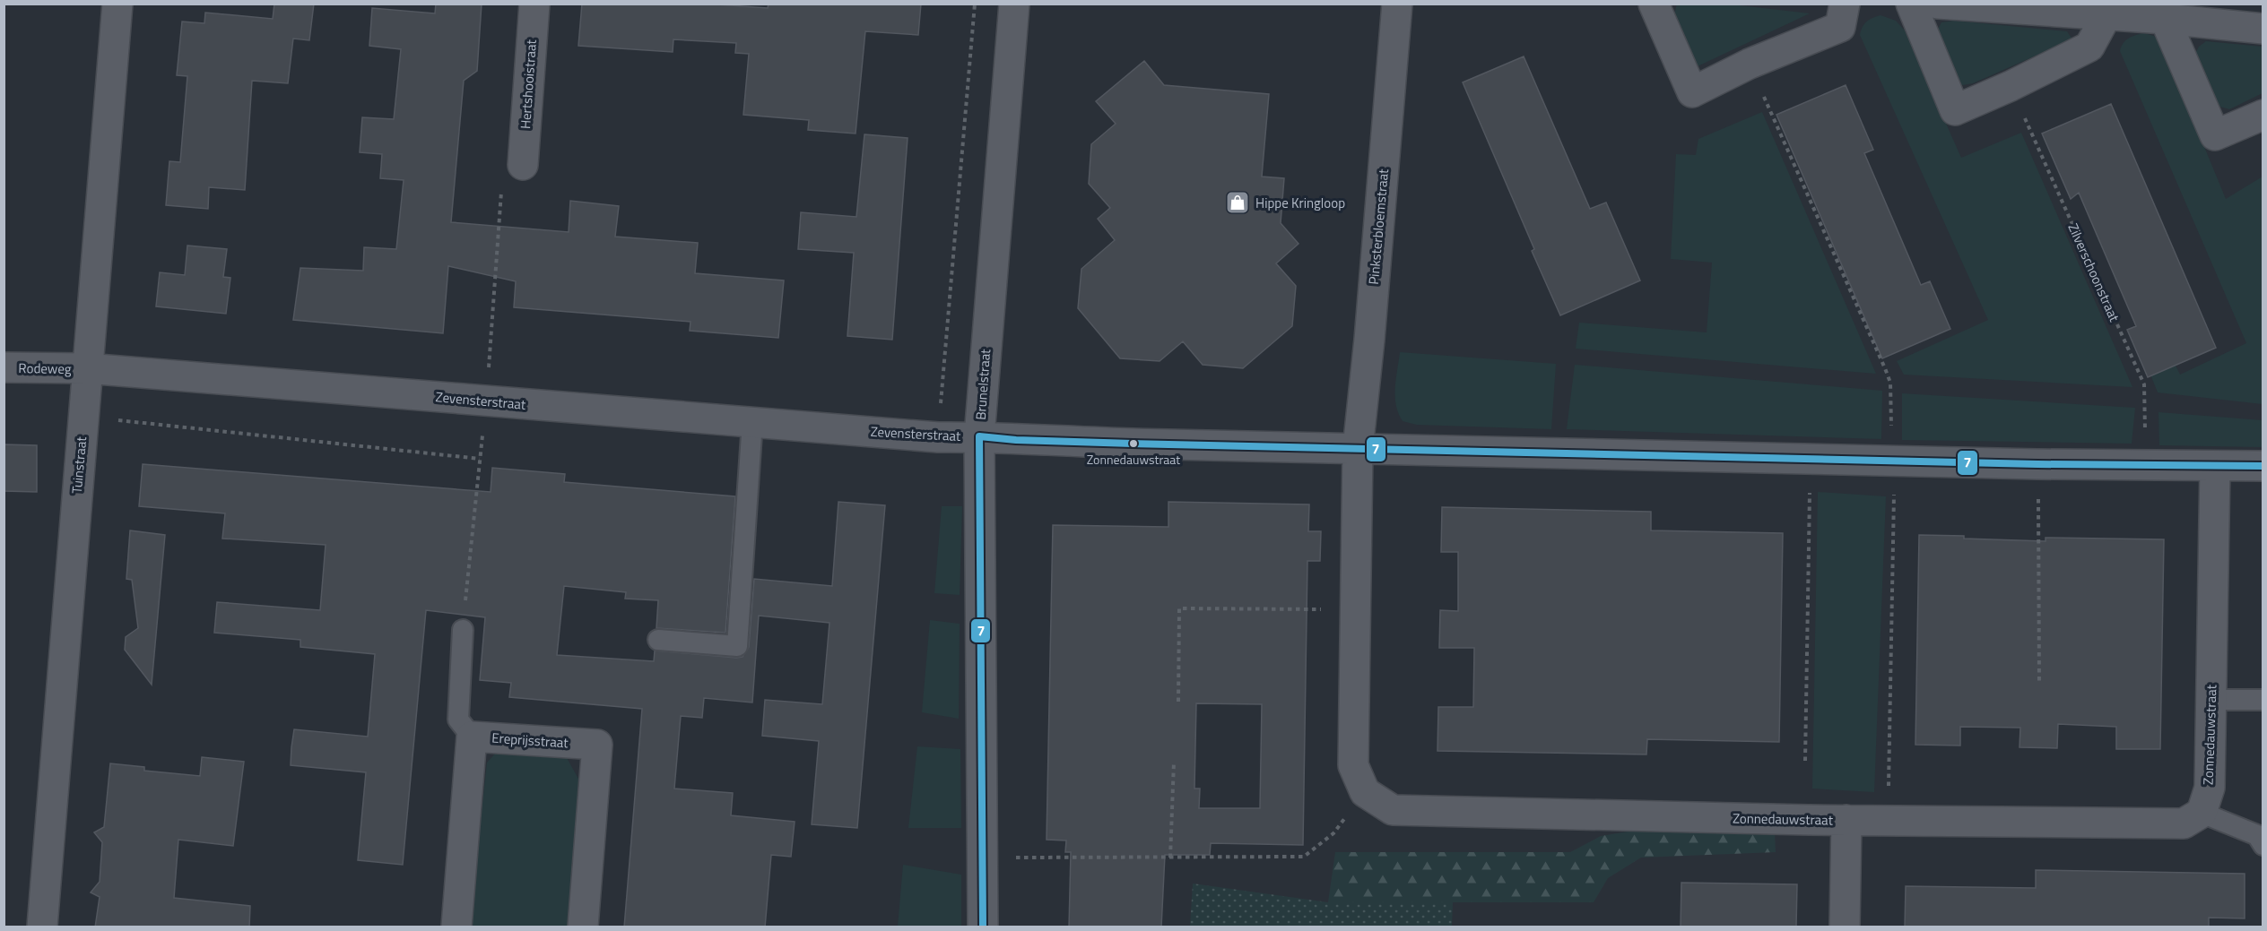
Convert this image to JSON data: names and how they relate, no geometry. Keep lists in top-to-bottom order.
{
  "streets": {
    "street": [
      "Hertshooistraat",
      "Pinksterbloemstraat",
      "Rodeweg",
      "Brunelstraat",
      "Zevensterstraat",
      "Tuinstraat",
      "Zonnedauwstraat",
      "Ereprijsstraat"
    ],
    "path": ["Zilverschoonstraat"]
  },
  "crossings": [
    ["Pinksterbloemstraat", "Zevensterstraat"],
    ["Zilverschoonstraat", "Zevensterstraat"],
    ["Rodeweg", "Zevensterstraat"],
    ["Rodeweg", "Tuinstraat"],
    ["Brunelstraat", "Zevensterstraat"],
    ["Zevensterstraat", "Tuinstraat"],
    ["Zevensterstraat", "Zonnedauwstraat"]
  ],
  "places": {
    "shop": ["Hippe Kringloop"],
    "other": ["Zonnedauwstraat"]
  },
  "lines": ["transit line 7"]
}
